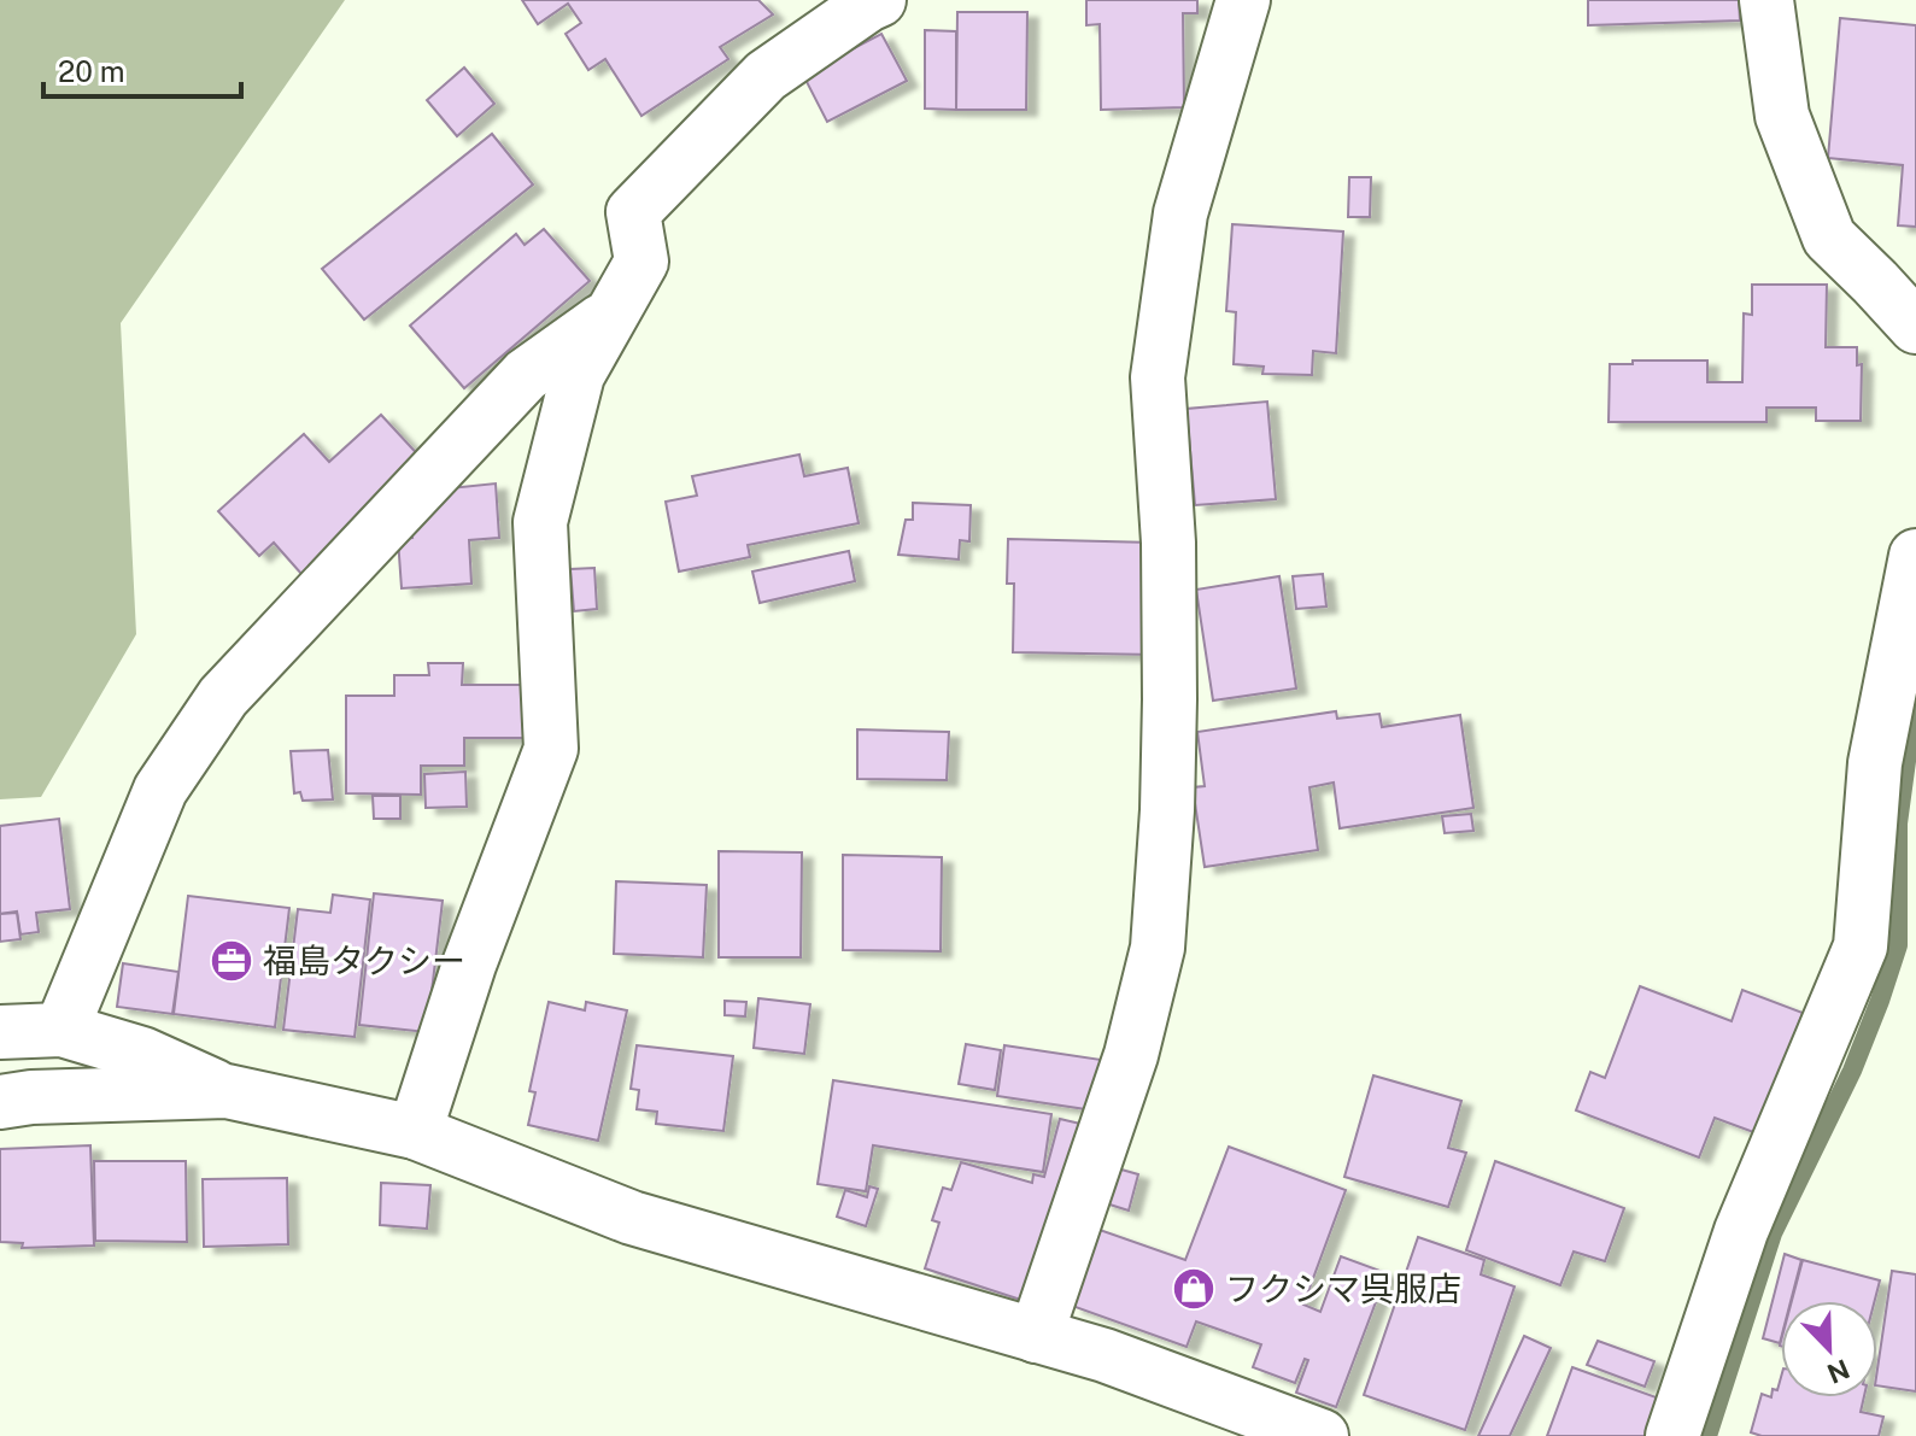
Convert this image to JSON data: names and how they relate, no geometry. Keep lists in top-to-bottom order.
{
  "places": {
    "office": ["福島タクシー"],
    "shop": ["フクシマ呉服店"]
  },
  "scale_bar": "20 m",
  "north": "bottom right"
}
